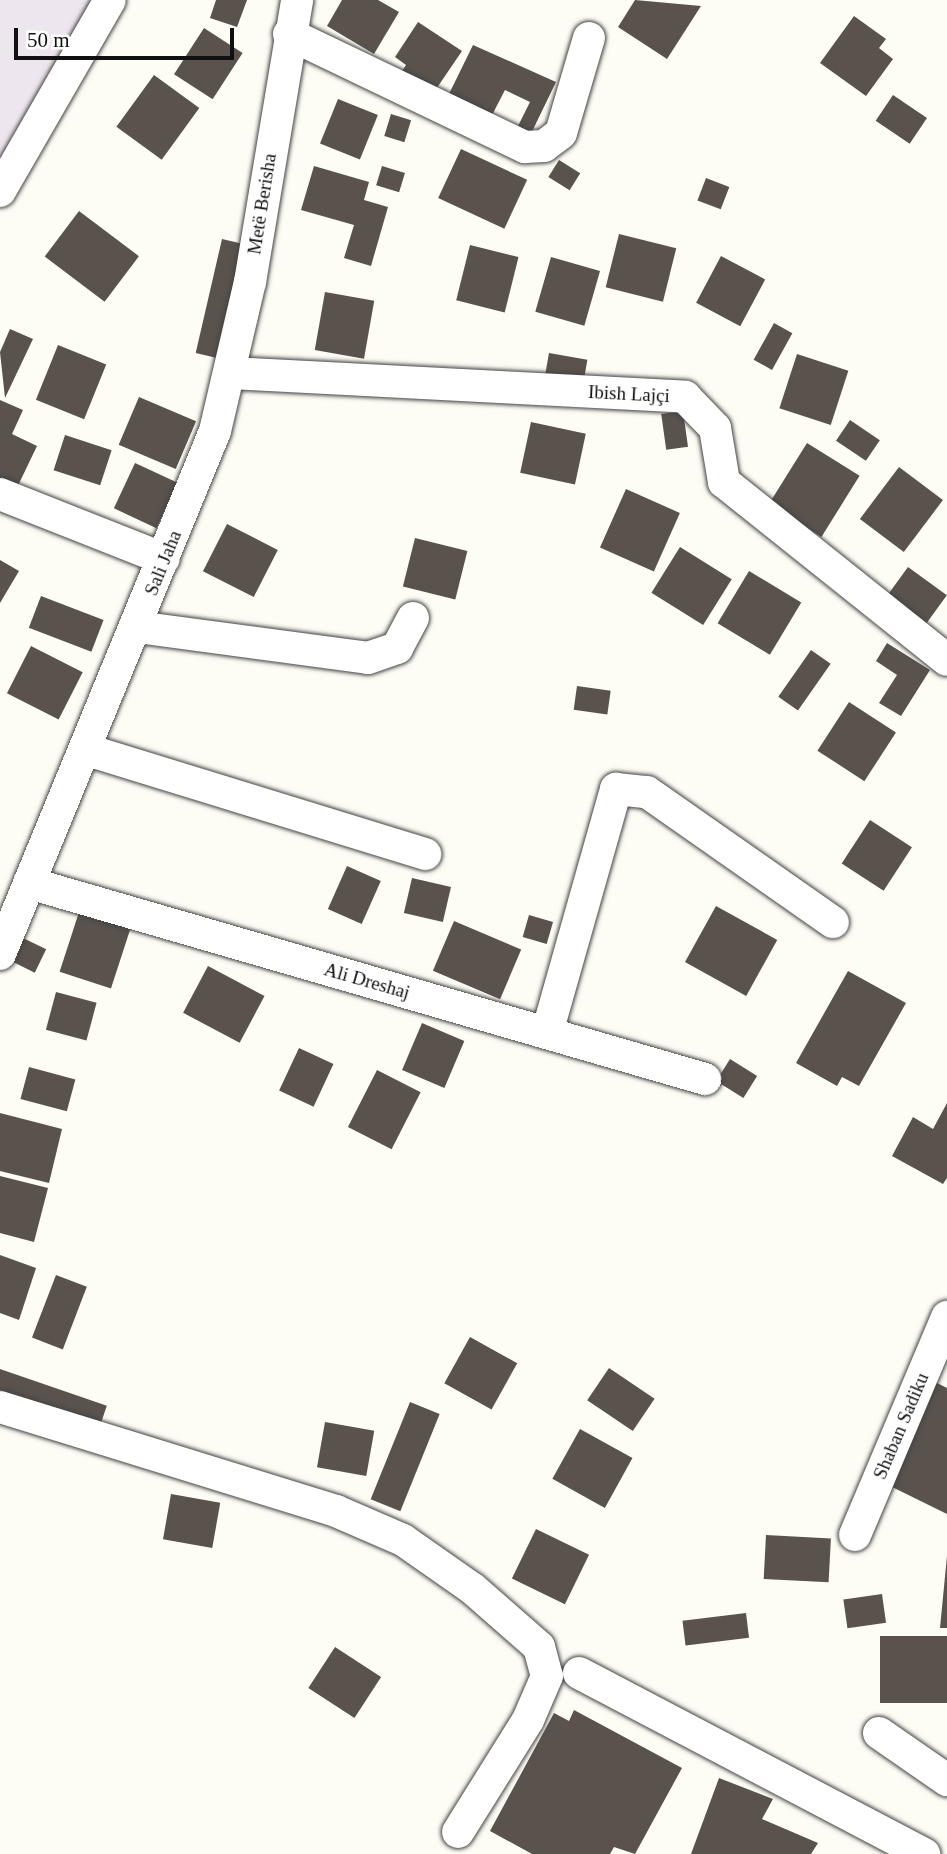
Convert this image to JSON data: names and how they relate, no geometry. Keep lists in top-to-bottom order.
{
  "streets": {
    "street": [
      "Metë Berisha",
      "Ibish Lajçi",
      "Sali Jaha",
      "Ali Dreshaj",
      "Shaban Sadiku"
    ]
  },
  "crossings": [
    ["Metë Berisha", "Ibish Lajçi"],
    ["Metë Berisha", "Sali Jaha"],
    ["Ibish Lajçi", "Sali Jaha"],
    ["Sali Jaha", "Ali Dreshaj"]
  ],
  "scale_bar": "50 m"
}
